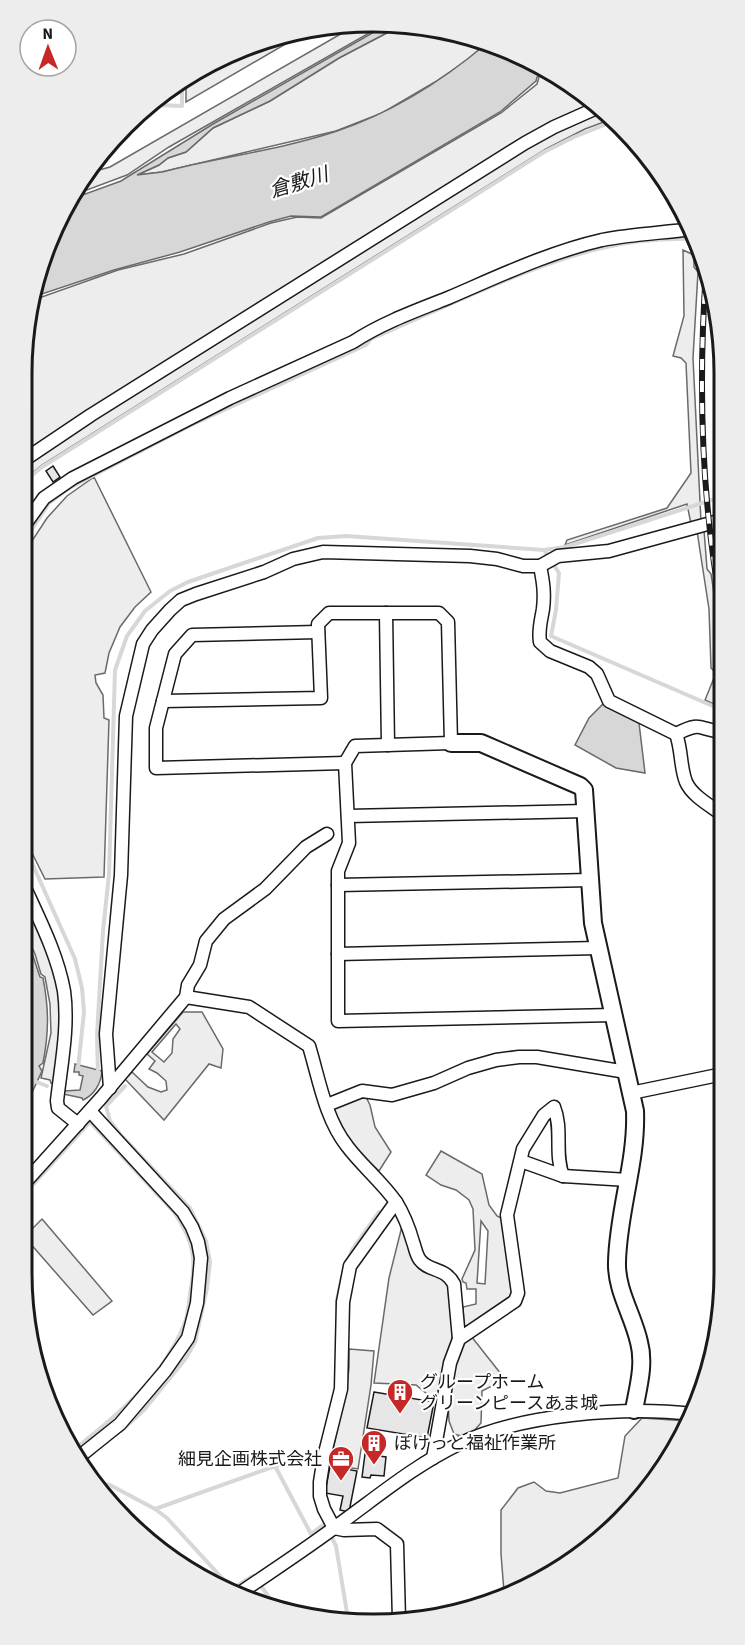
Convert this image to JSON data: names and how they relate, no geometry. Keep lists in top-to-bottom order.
{
  "water": ["倉敷川"],
  "places": {
    "building": ["グループホーム グリーンピースあま城", "ぽけっと福祉作業所"],
    "office": ["細見企画株式会社"]
  },
  "north": "top"
}
